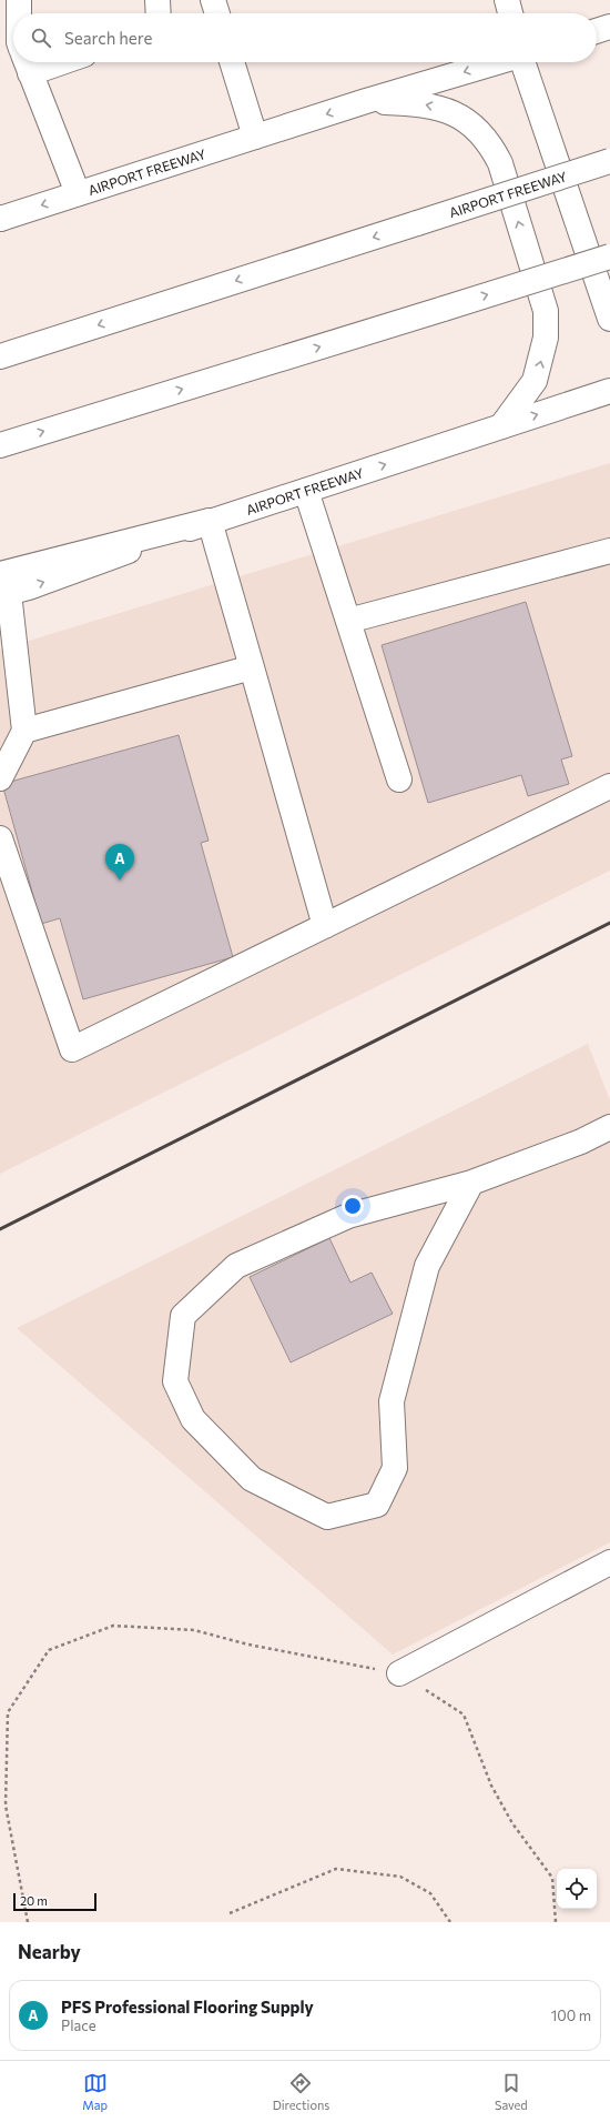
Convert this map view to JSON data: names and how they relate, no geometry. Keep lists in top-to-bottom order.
{
  "streets": {
    "main road": ["AIRPORT FREEWAY"]
  },
  "scale_bar": "20 m",
  "page": {
    "search": "Search here",
    "pins": "A",
    "scale": "20 m",
    "heading": "Nearby",
    "list": [
      {
        "mark": "A",
        "name": "PFS Professional Flooring Supply",
        "note": "Place",
        "value": "100 m"
      }
    ],
    "nav": ["Map", "Directions", "Saved"]
  }
}
